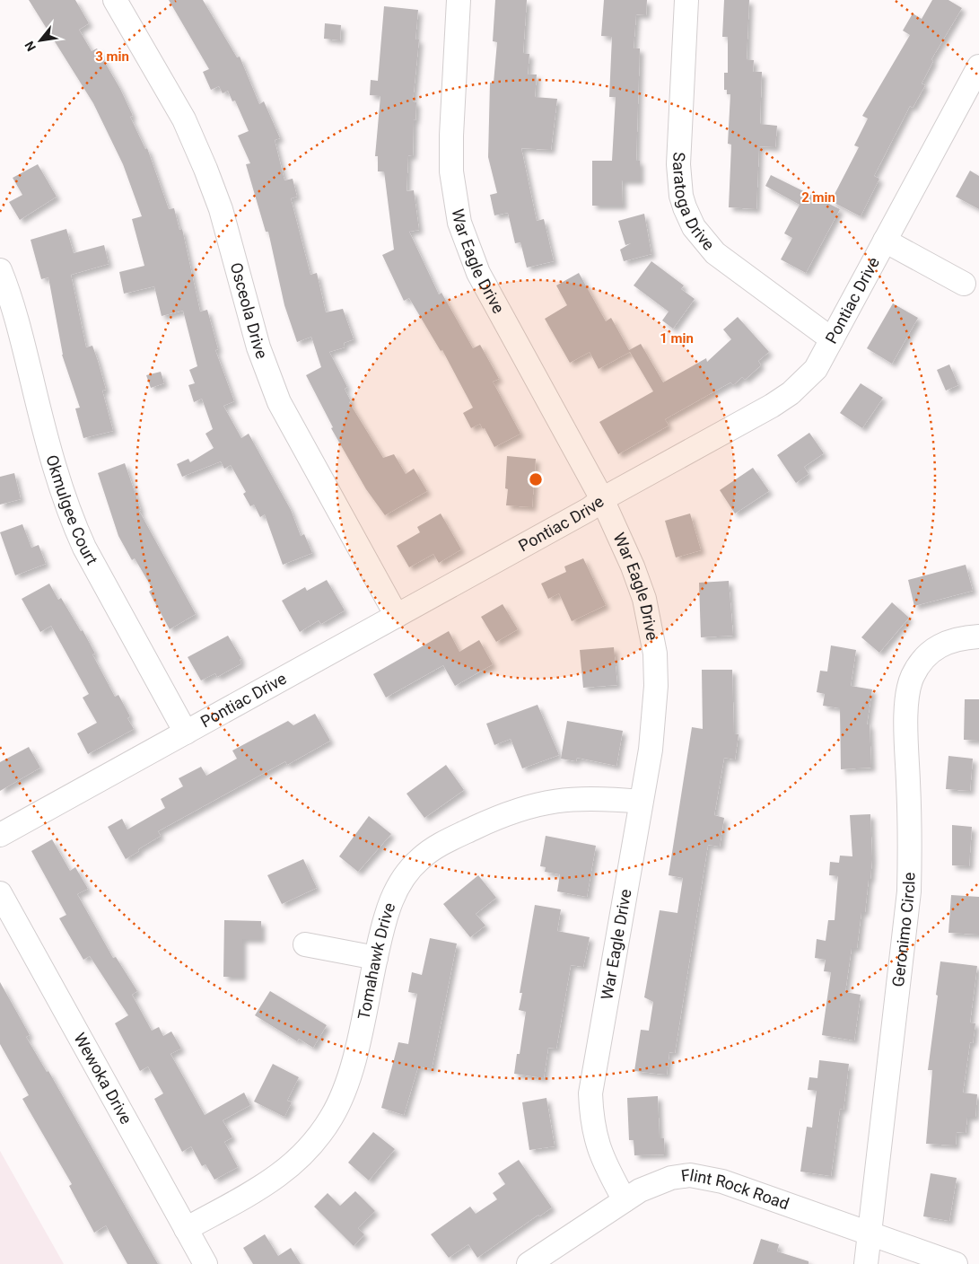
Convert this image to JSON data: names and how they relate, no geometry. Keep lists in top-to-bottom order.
{
  "streets": {
    "street": [
      "Saratoga Drive",
      "War Eagle Drive",
      "Pontiac Drive",
      "Osceola Drive",
      "Okmulgee Court",
      "Geronimo Circle",
      "Tomahawk Drive",
      "Wewoka Drive",
      "Flint Rock Road"
    ]
  },
  "crossings": [
    ["Saratoga Drive", "Pontiac Drive"],
    ["War Eagle Drive", "Pontiac Drive"],
    ["War Eagle Drive", "Tomahawk Drive"],
    ["War Eagle Drive", "Flint Rock Road"],
    ["Pontiac Drive", "Osceola Drive"],
    ["Pontiac Drive", "Okmulgee Court"],
    ["Geronimo Circle", "Flint Rock Road"],
    ["Tomahawk Drive", "Wewoka Drive"]
  ],
  "north": "bottom left",
  "rings": ["3 min", "2 min", "1 min"]
}
